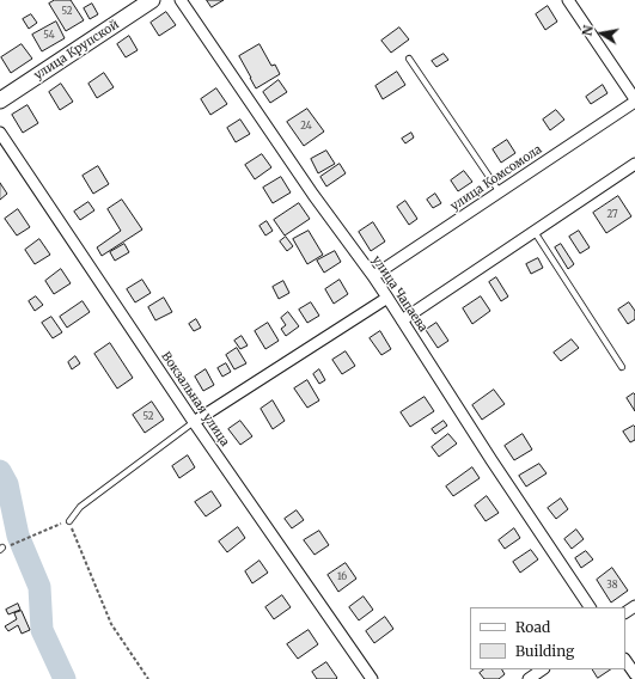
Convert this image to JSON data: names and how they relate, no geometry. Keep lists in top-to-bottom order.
{
  "streets": {
    "main road": ["улица Крупской"],
    "street": ["улица Комсомола", "улица Чапаева", "Вокзальная улица"]
  },
  "crossings": [
    ["улица Комсомола", "улица Чапаева"]
  ],
  "house_numbers": [
    "52",
    "54",
    "24",
    "27",
    "52",
    "16",
    "38"
  ],
  "legend": ["Road", "Building"],
  "north": "left"
}
